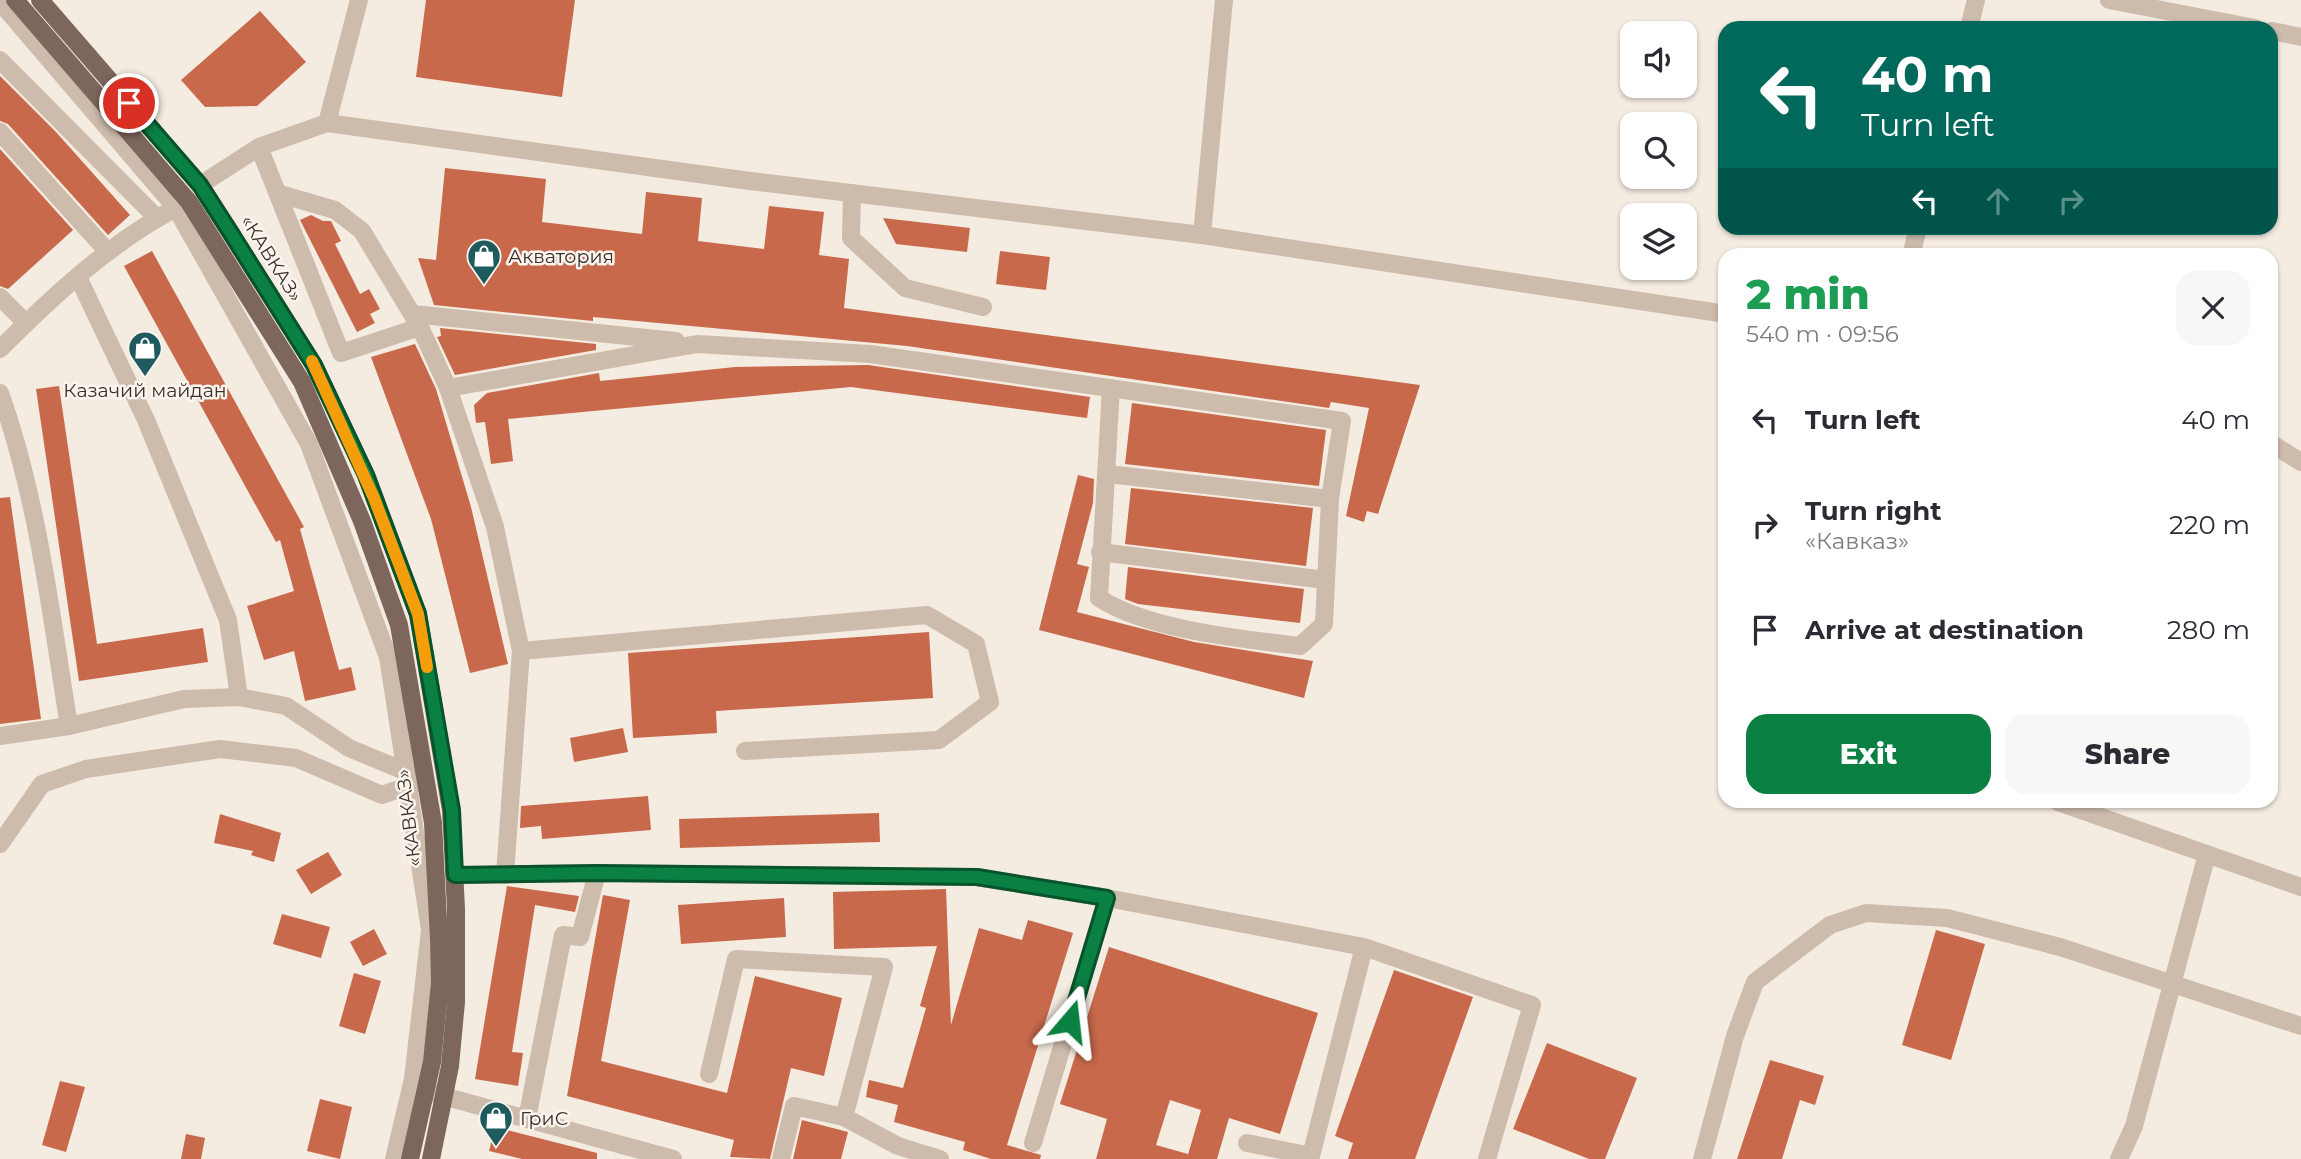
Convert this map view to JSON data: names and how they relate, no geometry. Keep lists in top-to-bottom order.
{
  "streets": {
    "main road": ["«КАВКАЗ»"]
  },
  "places": {
    "shop": ["Акватория", "Казачий майдан", "ГриС"]
  },
  "page": {
    "turn": ["40 m", "Turn left"],
    "heading": ["2 min", "540 m · 09:56"],
    "list": [
      {
        "name": "Turn left",
        "value": "40 m"
      },
      {
        "name": "Turn right",
        "note": "«Кавказ»",
        "value": "220 m"
      },
      {
        "name": "Arrive at destination",
        "value": "280 m"
      }
    ],
    "buttons": ["Exit", "Share"]
  }
}
